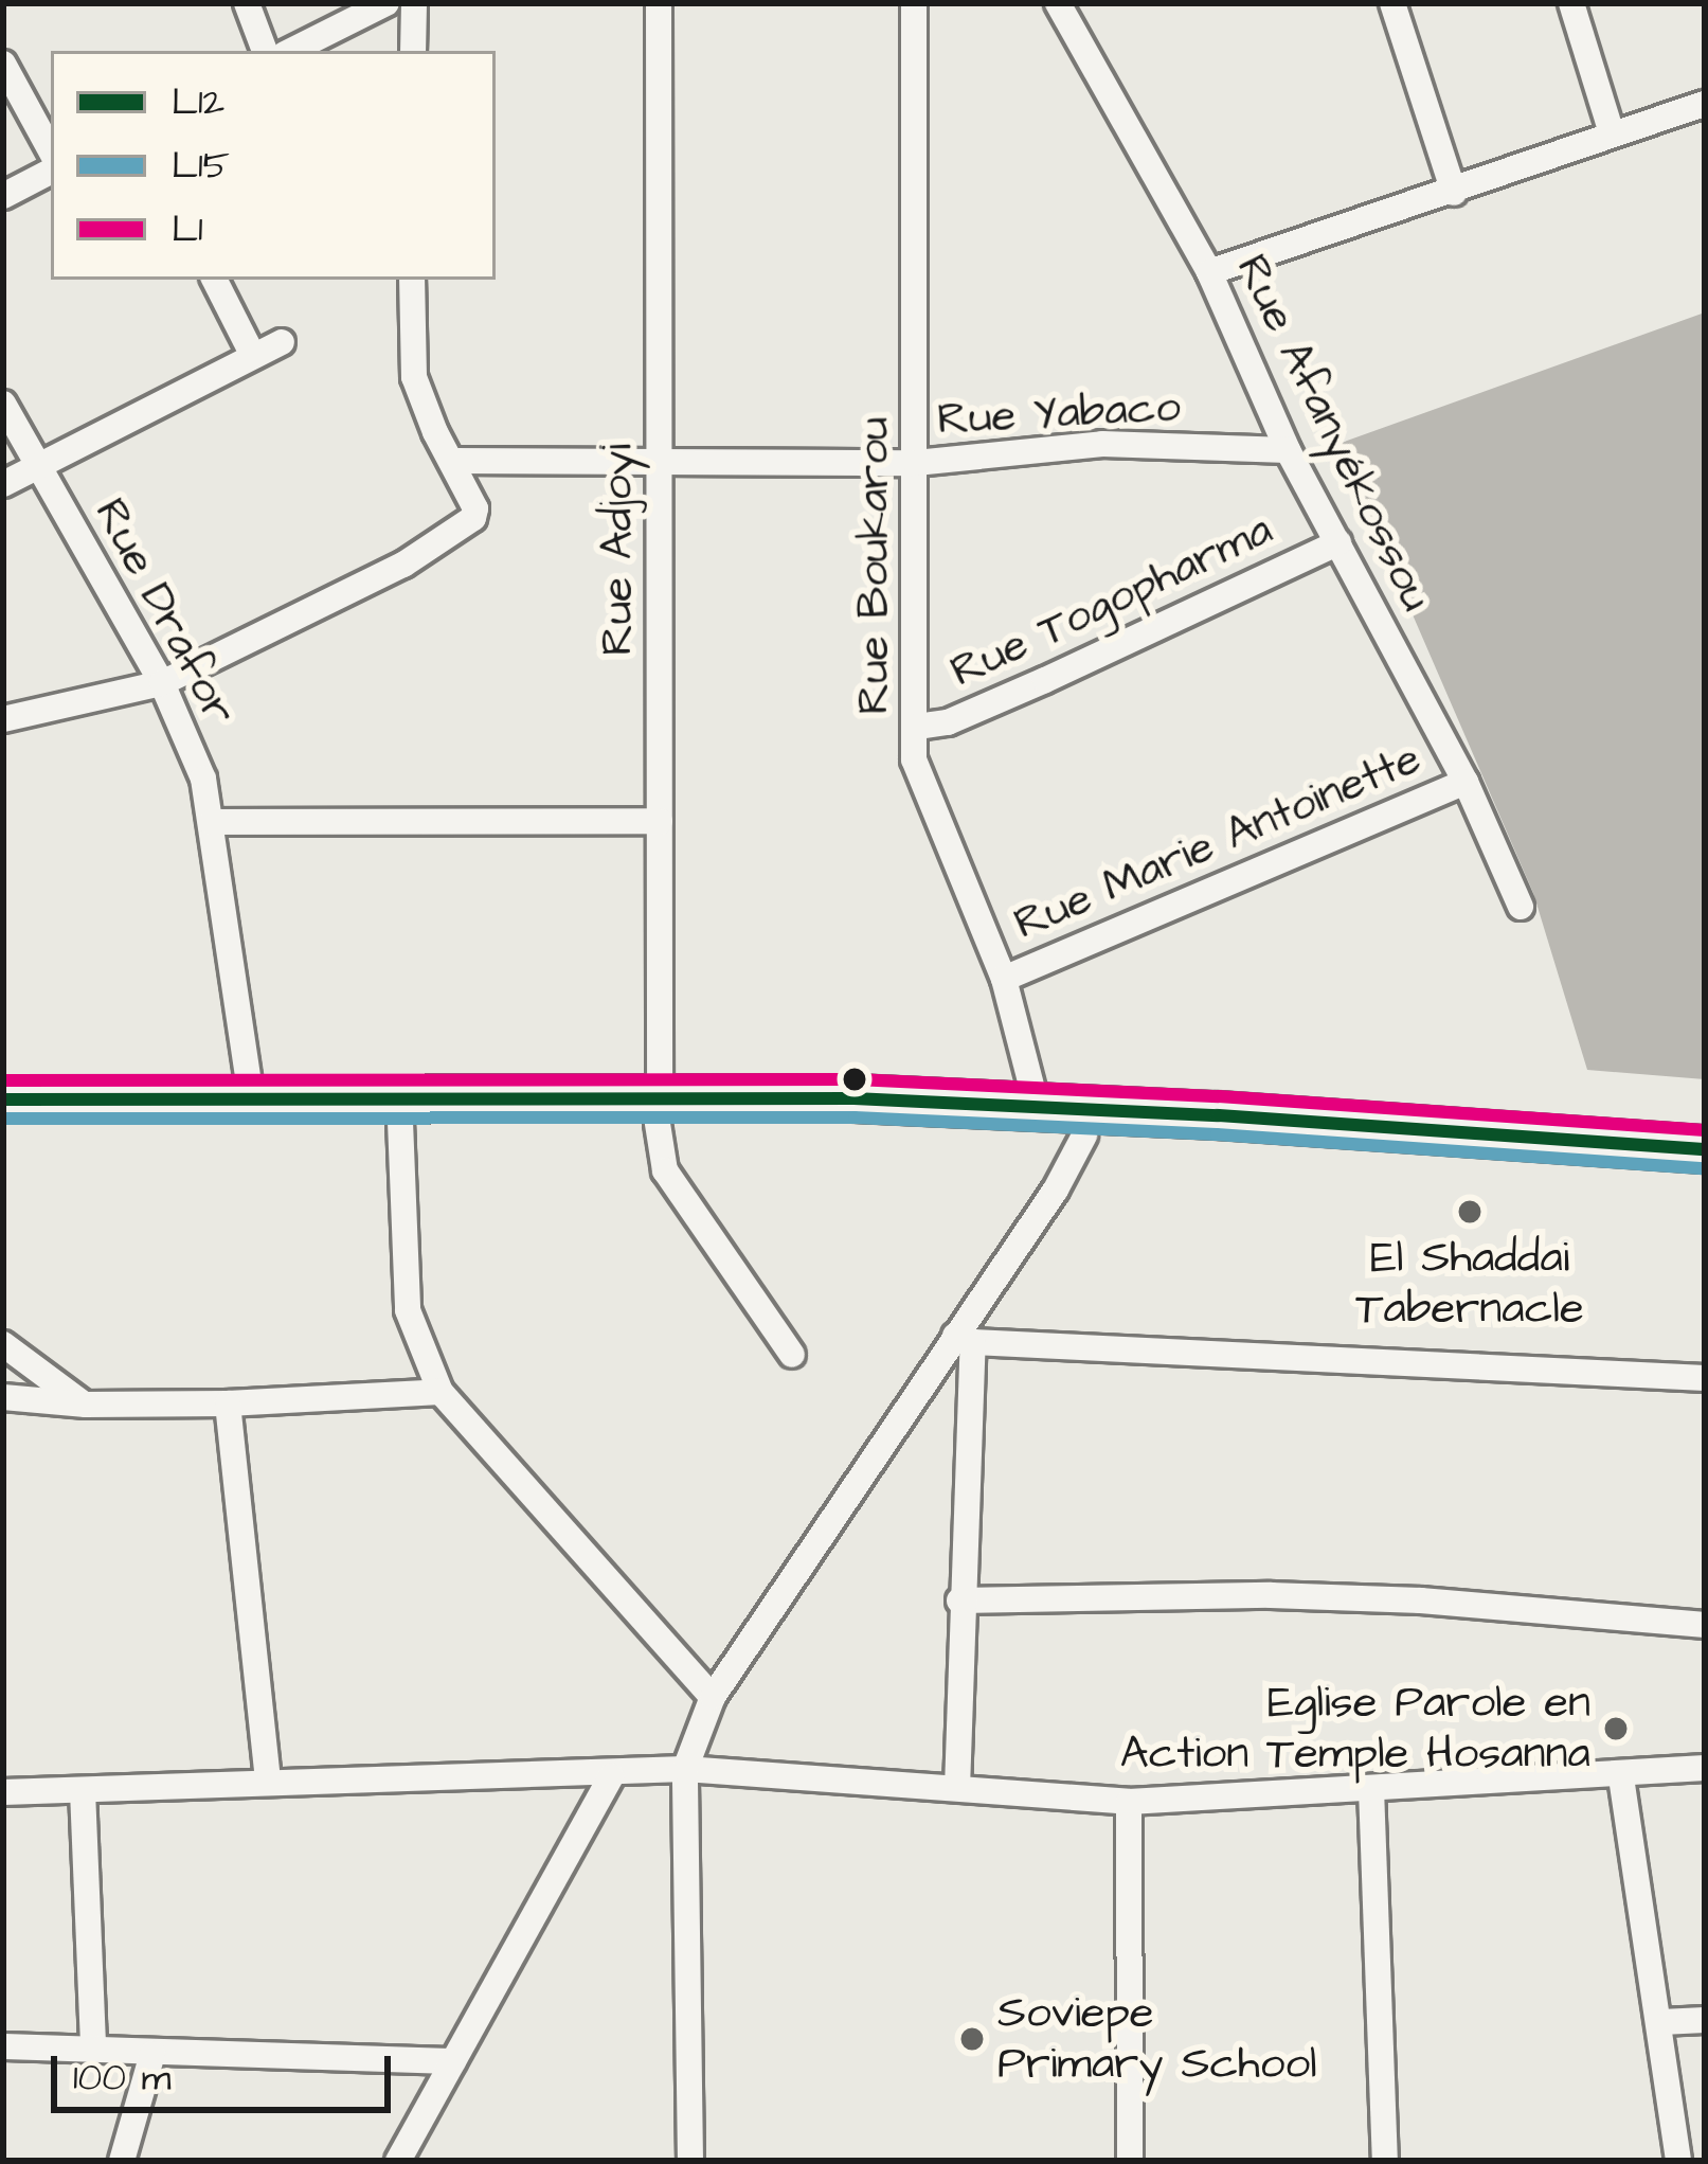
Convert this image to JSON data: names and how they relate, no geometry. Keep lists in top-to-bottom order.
{
  "streets": {
    "street": [
      "Rue Yabaco",
      "Rue Afanyékossou",
      "Rue Adjoyi",
      "Rue Boukarou",
      "Rue Togopharma",
      "Rue Drafor",
      "Rue Marie Antoinette"
    ]
  },
  "crossings": [
    ["Rue Yabaco", "Rue Afanyékossou"],
    ["Rue Yabaco", "Rue Adjoyi"],
    ["Rue Yabaco", "Rue Boukarou"],
    ["Rue Afanyékossou", "Rue Togopharma"],
    ["Rue Afanyékossou", "Rue Marie Antoinette"],
    ["Rue Boukarou", "Rue Togopharma"],
    ["Rue Boukarou", "Rue Marie Antoinette"]
  ],
  "places": ["El Shaddai Tabernacle", "Eglise Parole en Action Temple Hosanna", "Soviepe Primary School"],
  "lines": ["transit line L1", "transit line L12", "transit line L15"],
  "legend": ["L12", "L15", "L1"],
  "scale_bar": "100 m"
}
